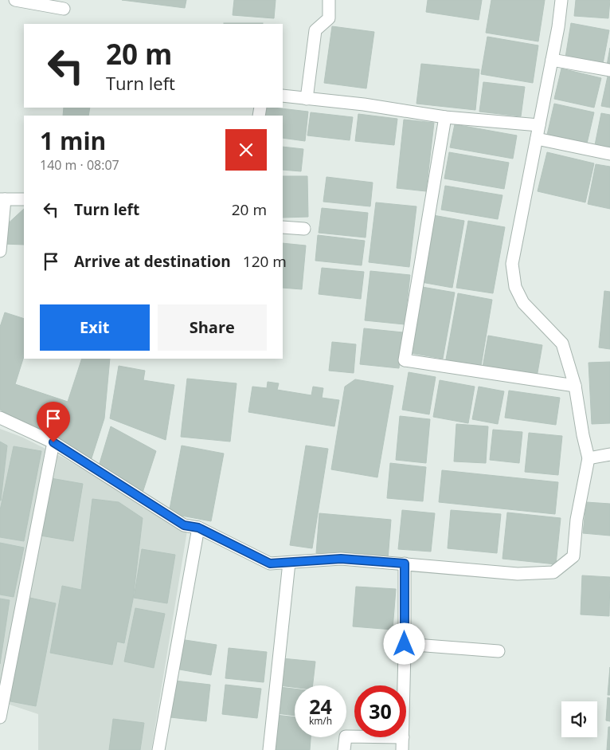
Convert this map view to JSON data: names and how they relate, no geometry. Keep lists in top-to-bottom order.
{
  "page": {
    "turn": ["20 m", "Turn left"],
    "heading": ["1 min", "140 m · 08:07"],
    "list": [
      {
        "name": "Turn left",
        "value": "20 m"
      },
      {
        "name": "Arrive at destination",
        "value": "120 m"
      }
    ],
    "buttons": ["Exit", "Share"],
    "speed": "24 km/h",
    "limit": "30"
  }
}
